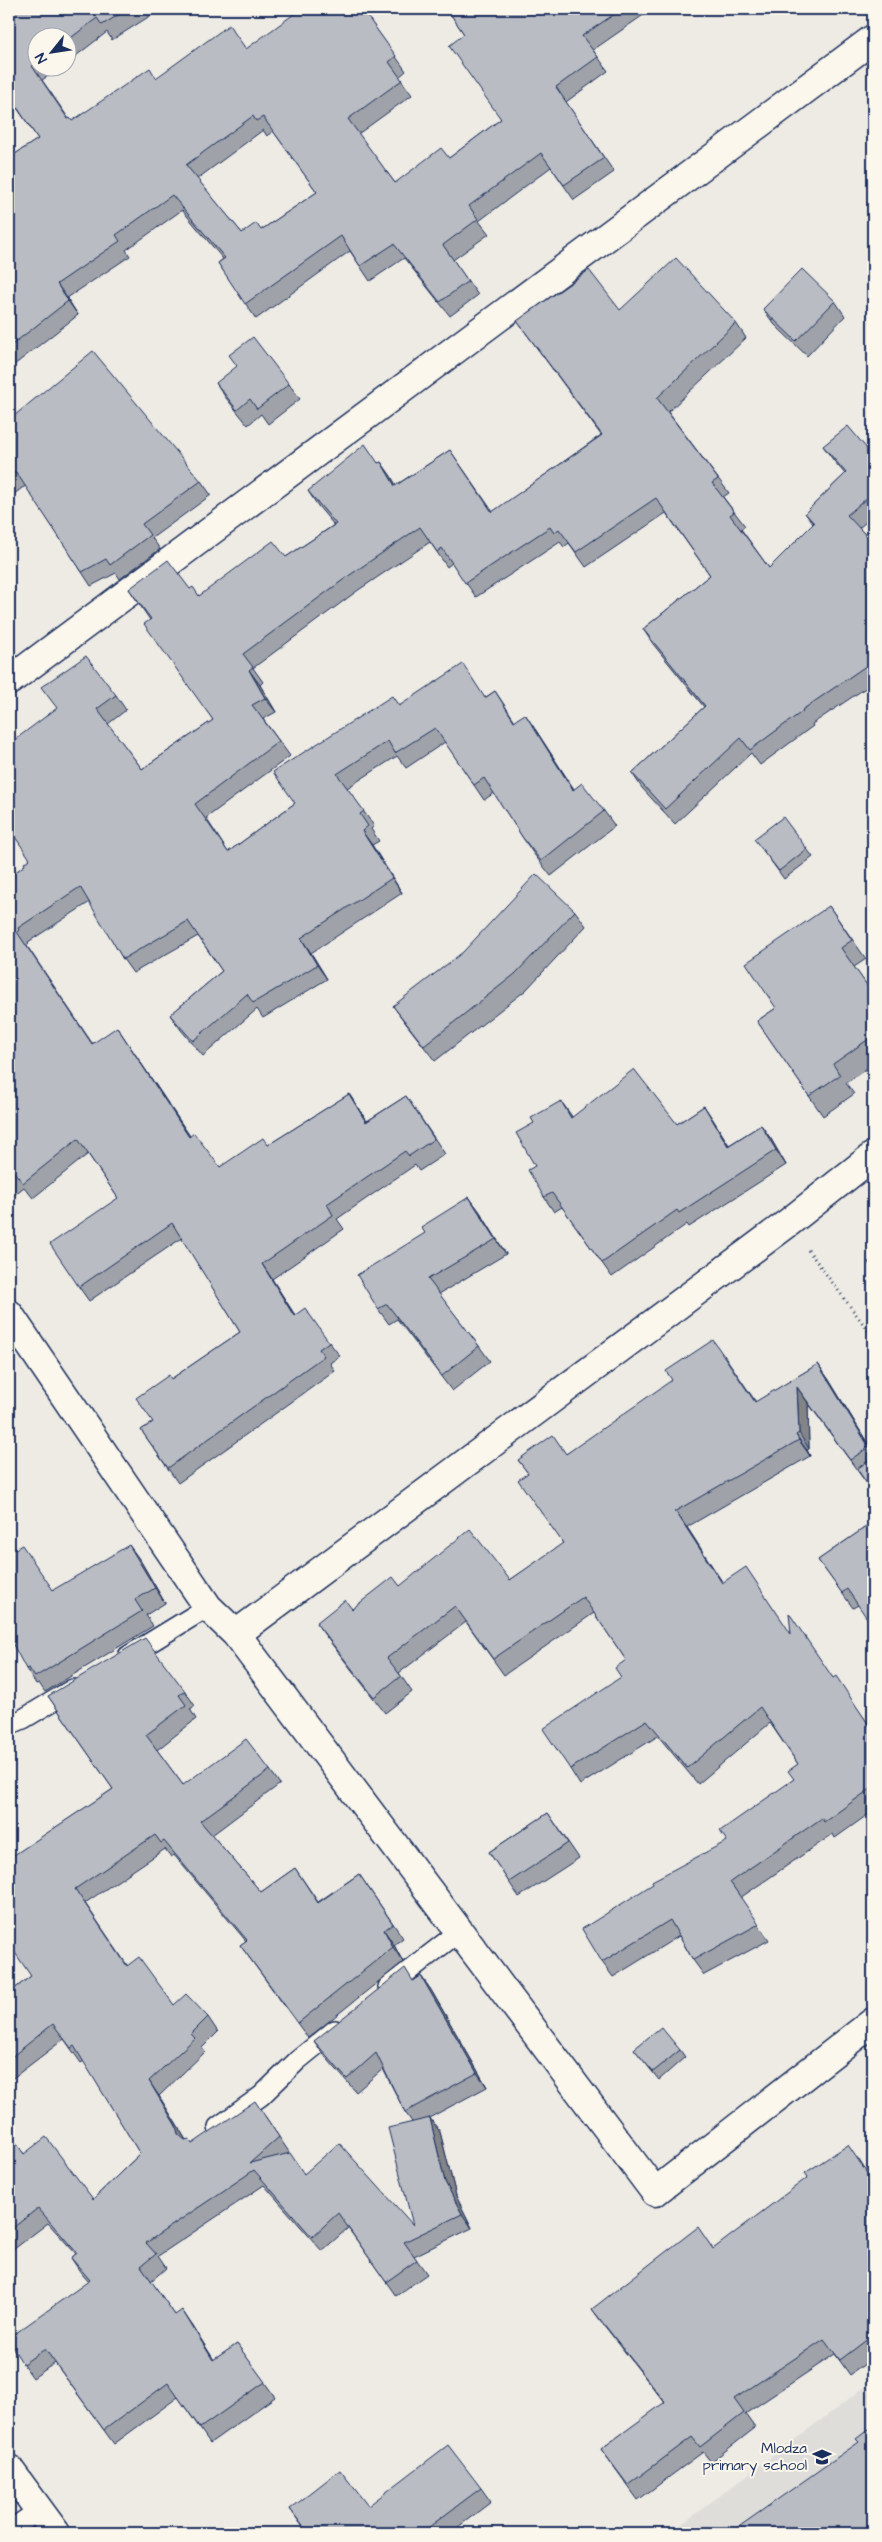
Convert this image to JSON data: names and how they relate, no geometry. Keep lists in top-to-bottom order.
{
  "places": {
    "school or university": ["Mlodza primary school"]
  },
  "north": "bottom left"
}
